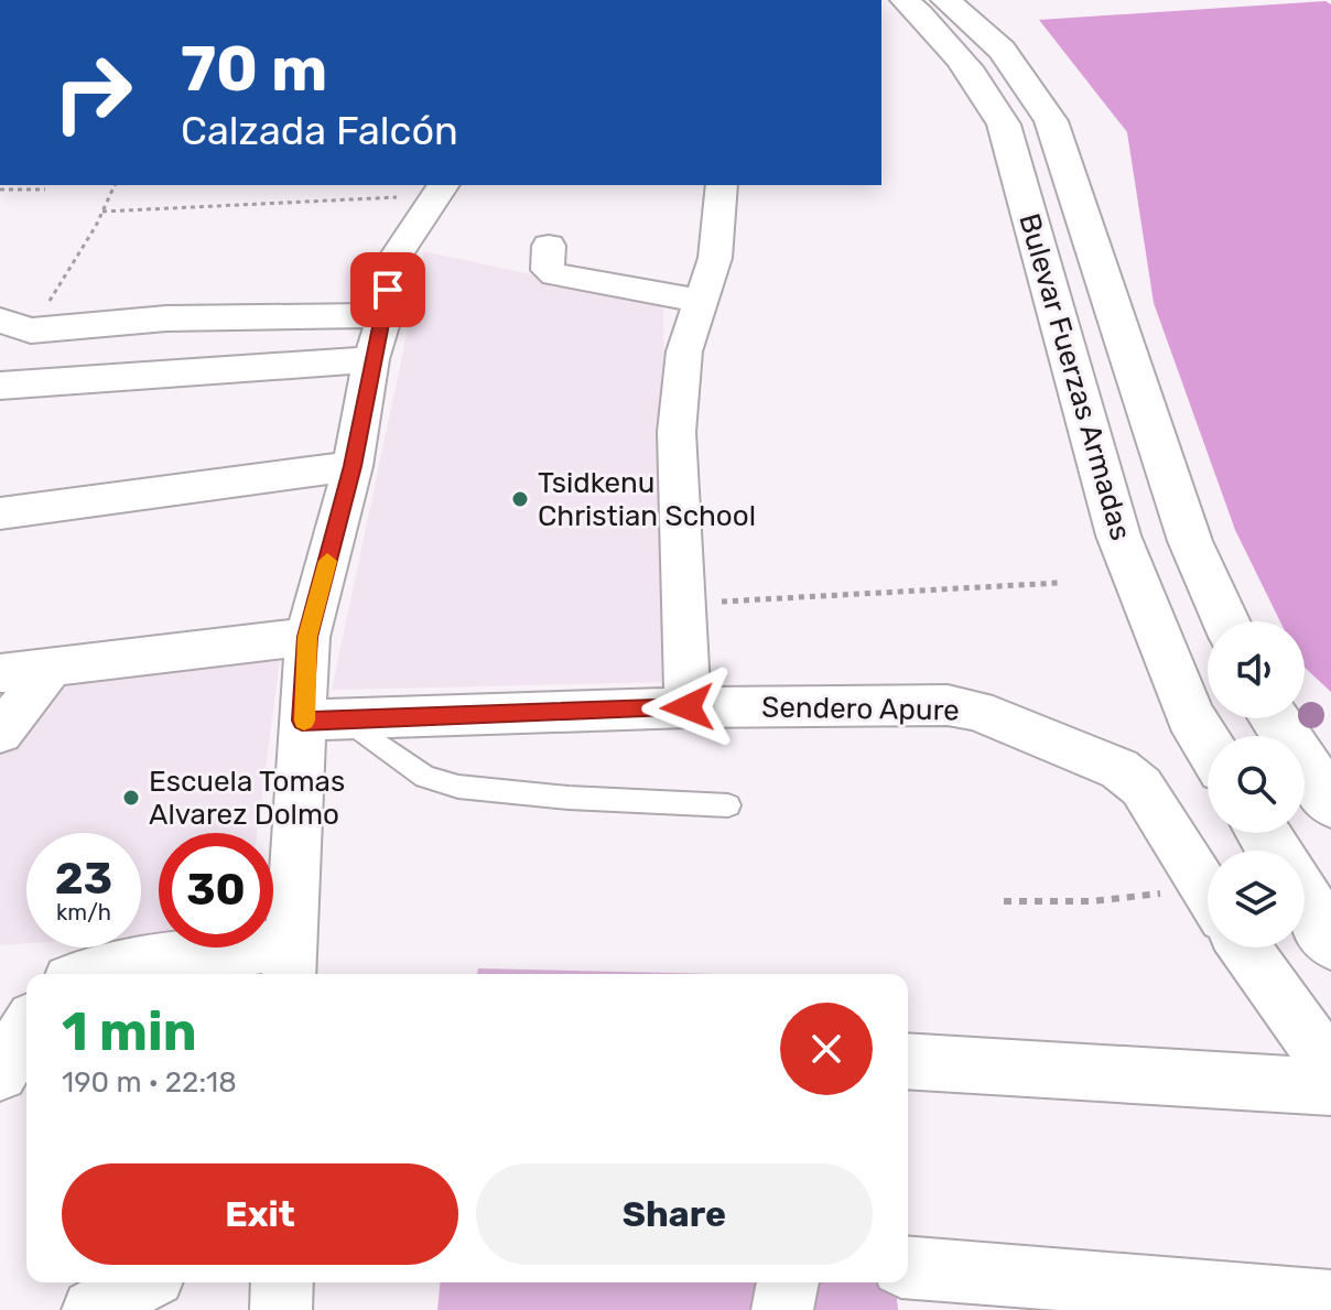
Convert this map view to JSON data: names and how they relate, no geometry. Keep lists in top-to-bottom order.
{
  "streets": {
    "highway": ["Bulevar Fuerzas Armadas"],
    "street": ["Sendero Apure"]
  },
  "places": ["Tsidkenu Christian School", "Escuela Tomas Alvarez Dolmo"],
  "page": {
    "turn": ["70 m", "Calzada Falcón"],
    "speed": "23 km/h",
    "limit": "30",
    "heading": ["1 min", "190 m · 22:18"],
    "buttons": ["Exit", "Share"]
  }
}
